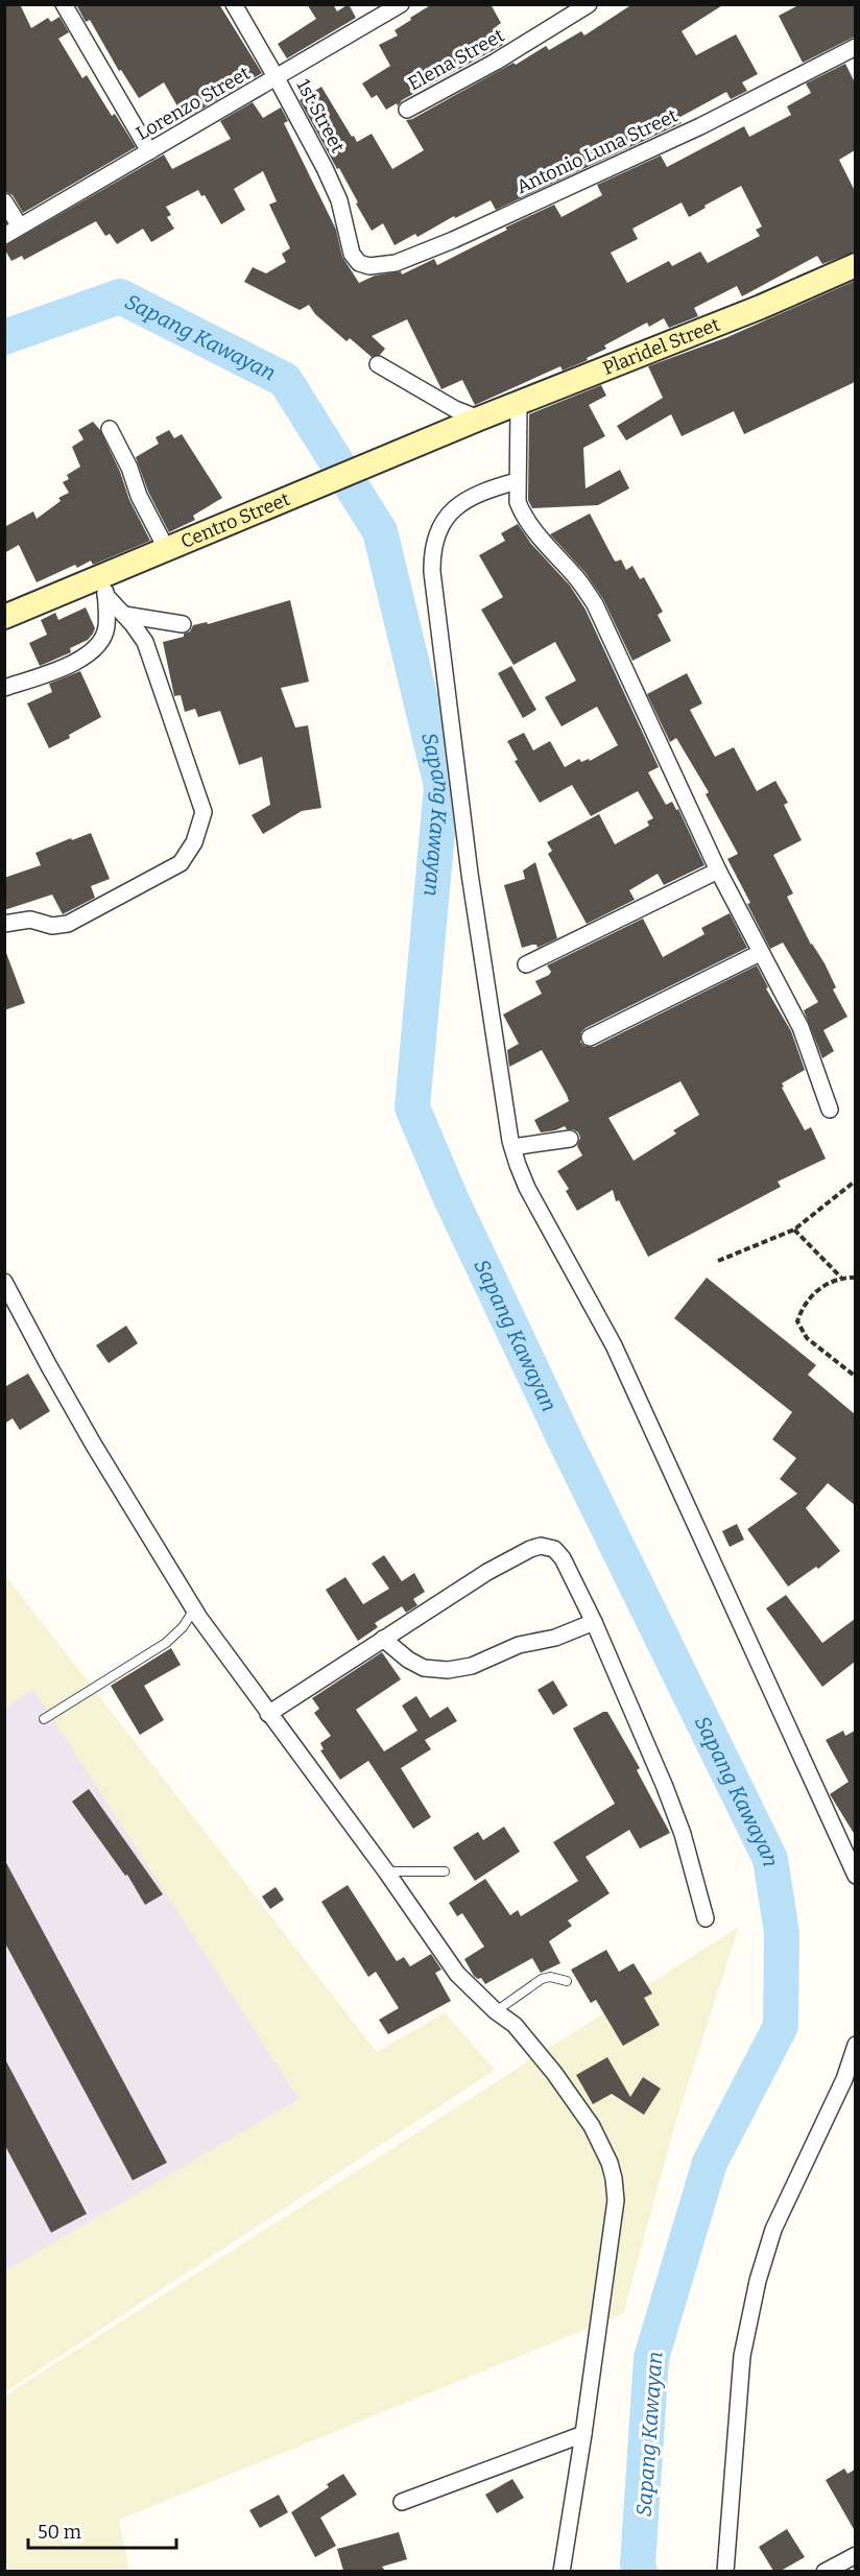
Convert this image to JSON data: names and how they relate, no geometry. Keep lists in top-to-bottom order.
{
  "streets": {
    "street": [
      "Elena Street",
      "Lorenzo Street",
      "1st Street",
      "Antonio Luna Street",
      "Plaridel Street",
      "Centro Street"
    ]
  },
  "crossings": [
    ["Lorenzo Street", "1st Street"],
    ["1st Street", "Antonio Luna Street"],
    ["Plaridel Street", "Centro Street"]
  ],
  "water": ["Sapang Kawayan"],
  "scale_bar": "50 m"
}
